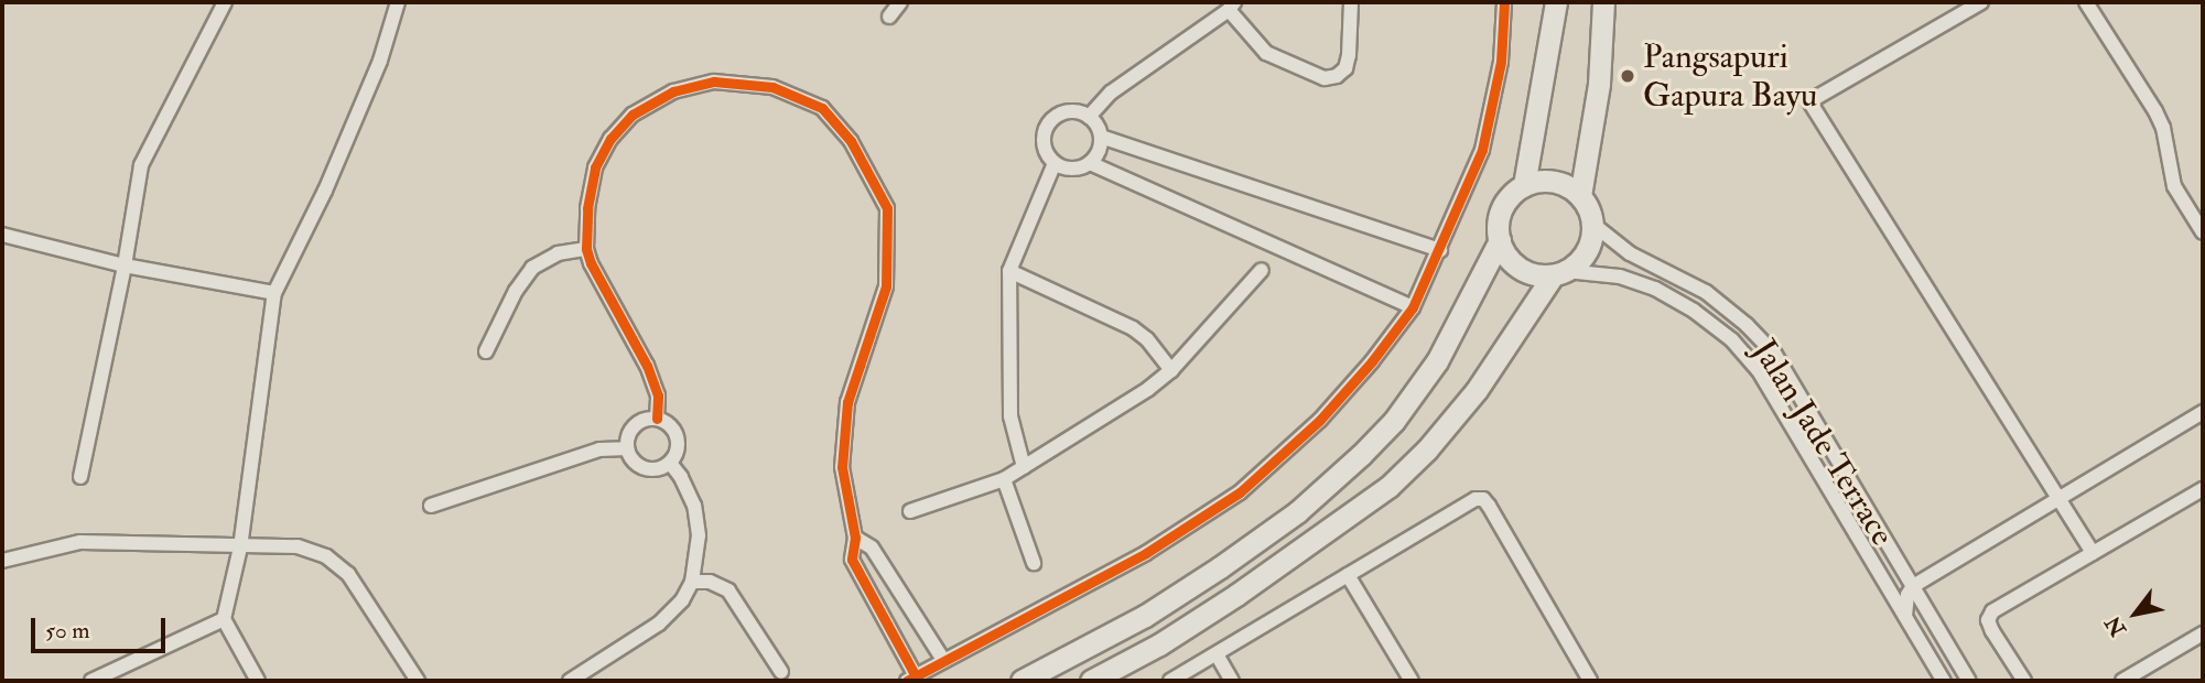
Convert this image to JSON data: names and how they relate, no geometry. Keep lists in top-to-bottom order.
{
  "streets": {
    "street": ["Jalan Jade Terrace"]
  },
  "places": ["Pangsapuri Gapura Bayu"],
  "scale_bar": "50 m",
  "north": "bottom left"
}
